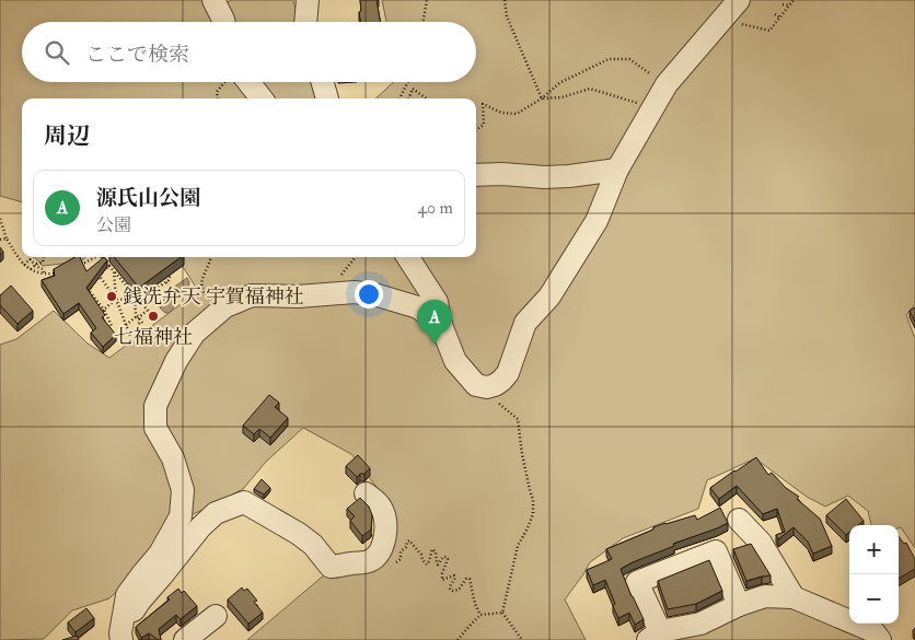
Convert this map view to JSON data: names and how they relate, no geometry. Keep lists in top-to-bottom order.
{
  "places": ["銭洗弁天 宇賀福神社", "七福神社"],
  "page": {
    "search": "ここで検索",
    "heading": "周辺",
    "list": [
      {
        "mark": "A",
        "name": "源氏山公園",
        "note": "公園",
        "value": "40 m"
      }
    ],
    "pins": "A",
    "map_buttons": ["+", "−"]
  }
}
